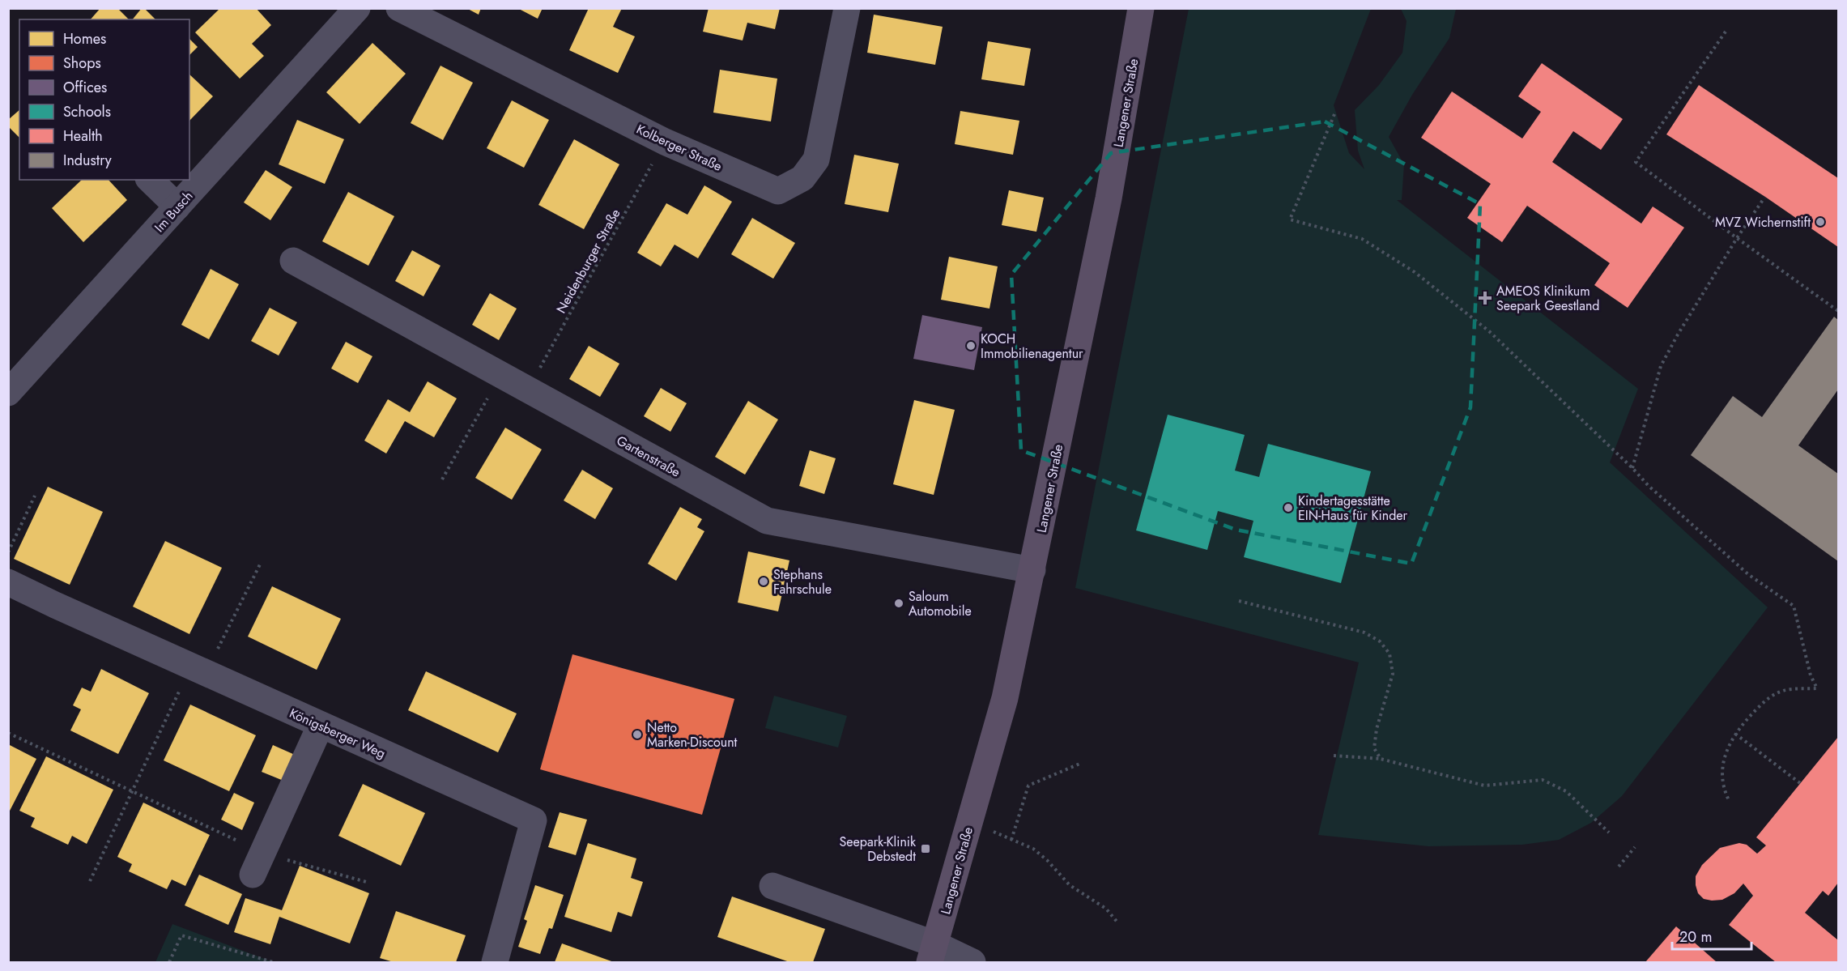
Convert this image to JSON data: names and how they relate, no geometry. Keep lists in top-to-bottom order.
{
  "streets": {
    "main road": ["Langener Straße"],
    "street": [
      "Kolberger Straße",
      "Im Busch",
      "Gartenstraße",
      "Königsberger Weg"
    ],
    "path": ["Neidenburger Straße"]
  },
  "crossings": [
    ["Langener Straße", "Gartenstraße"],
    ["Kolberger Straße", "Neidenburger Straße"],
    ["Neidenburger Straße", "Gartenstraße"]
  ],
  "places": {
    "other": [
      "MVZ Wichernstift",
      "KOCH Immobilienagentur",
      "Kindertagesstätte EIN-Haus für Kinder",
      "Stephans Fahrschule",
      "Saloum Automobile",
      "Netto Marken-Discount"
    ],
    "health": ["AMEOS Klinikum Seepark Geestland"],
    "transit": ["Seepark-Klinik Debstedt"]
  },
  "legend": [
    "Homes",
    "Shops",
    "Offices",
    "Schools",
    "Health",
    "Industry"
  ],
  "scale_bar": "20 m"
}
